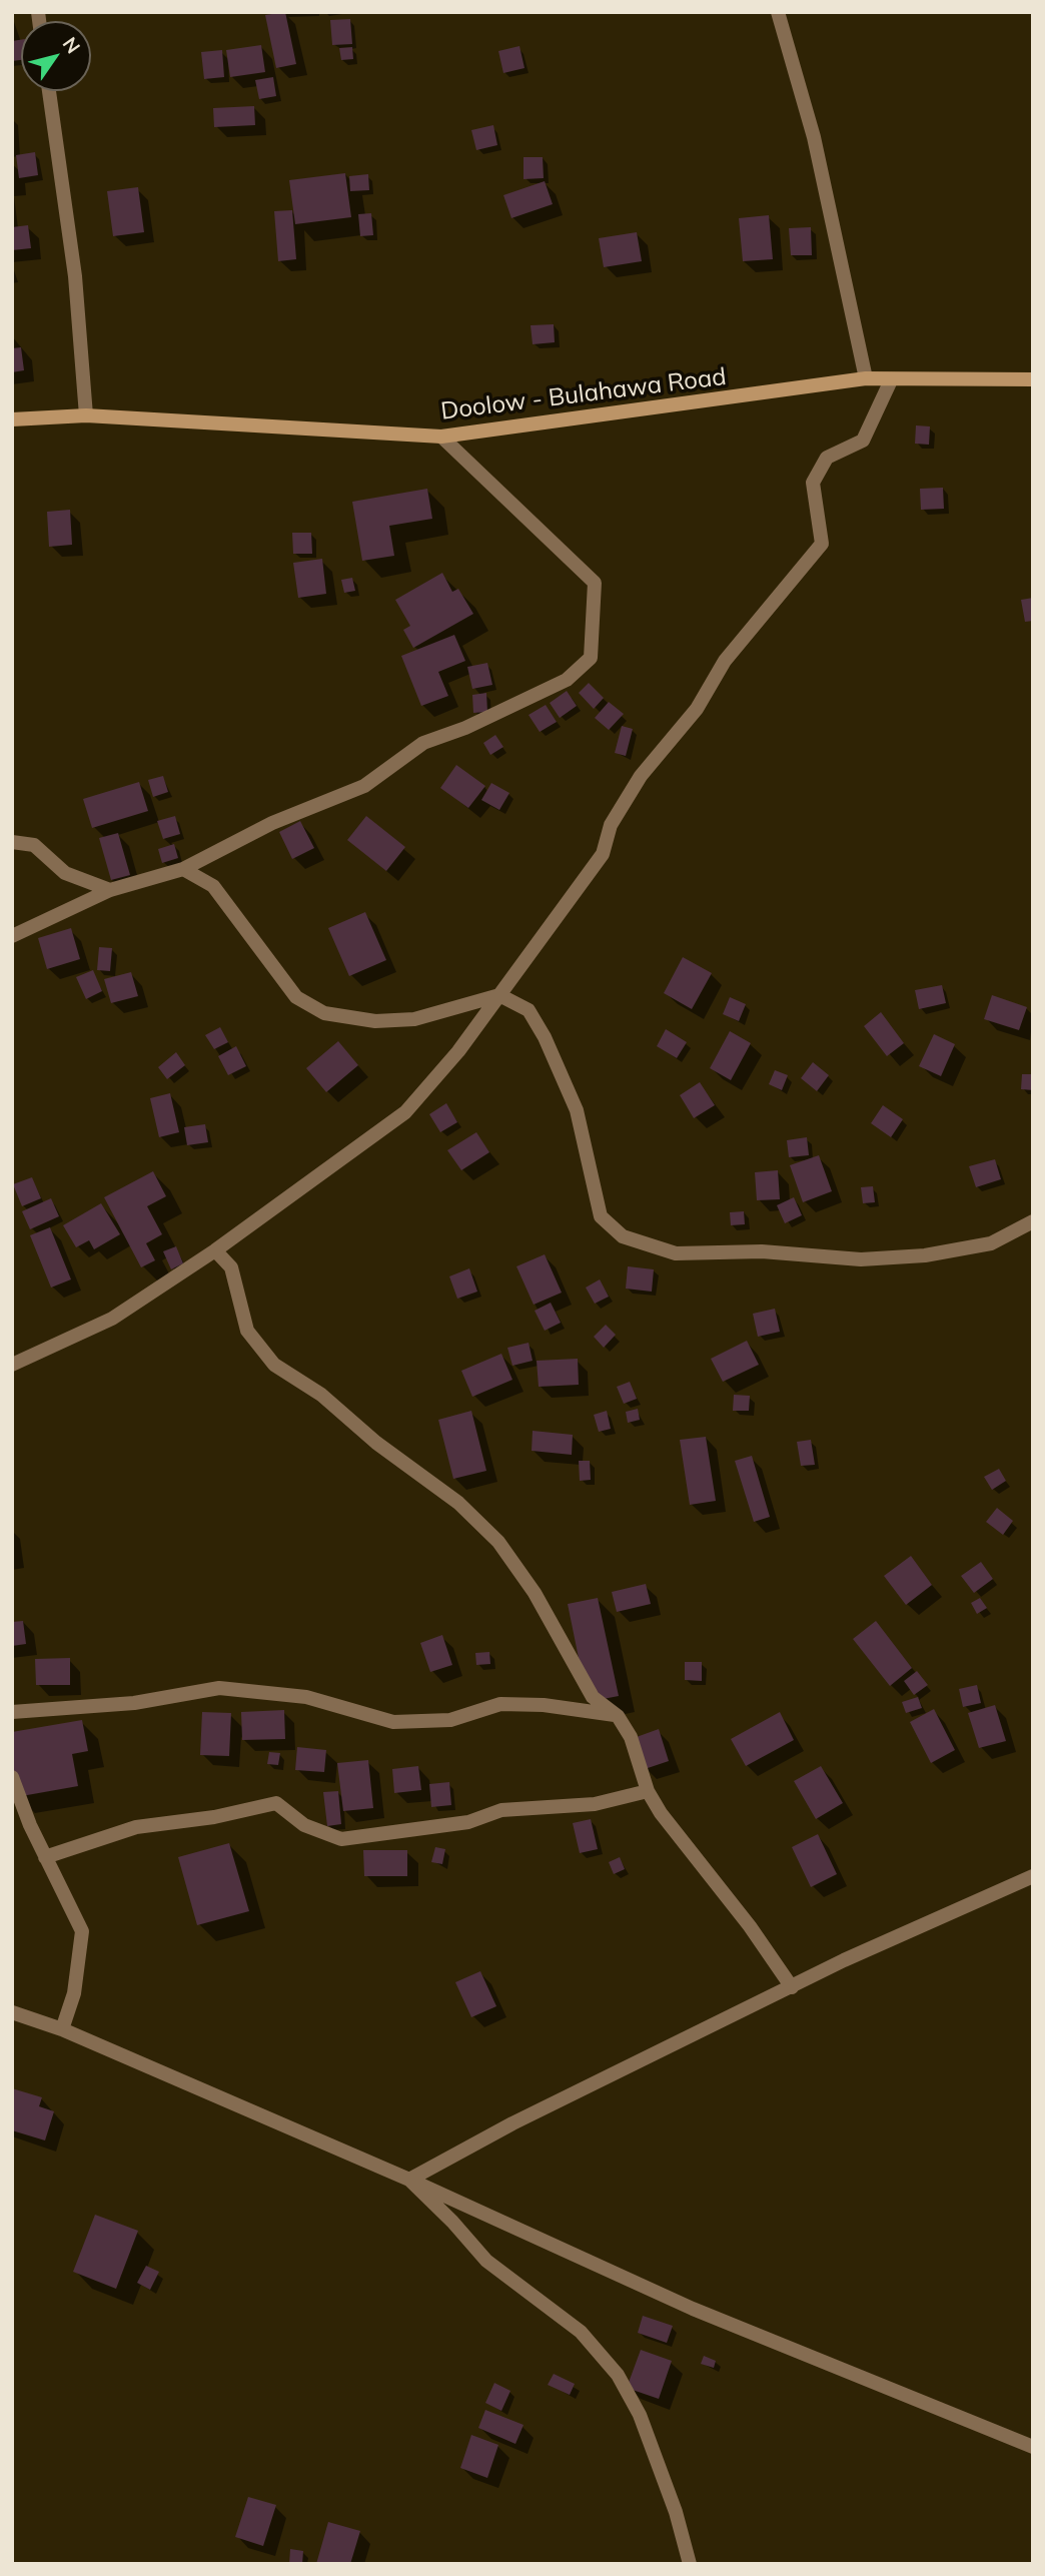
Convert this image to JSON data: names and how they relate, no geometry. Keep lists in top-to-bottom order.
{
  "streets": {
    "main road": ["Doolow - Bulahawa Road"]
  },
  "north": "top right"
}
